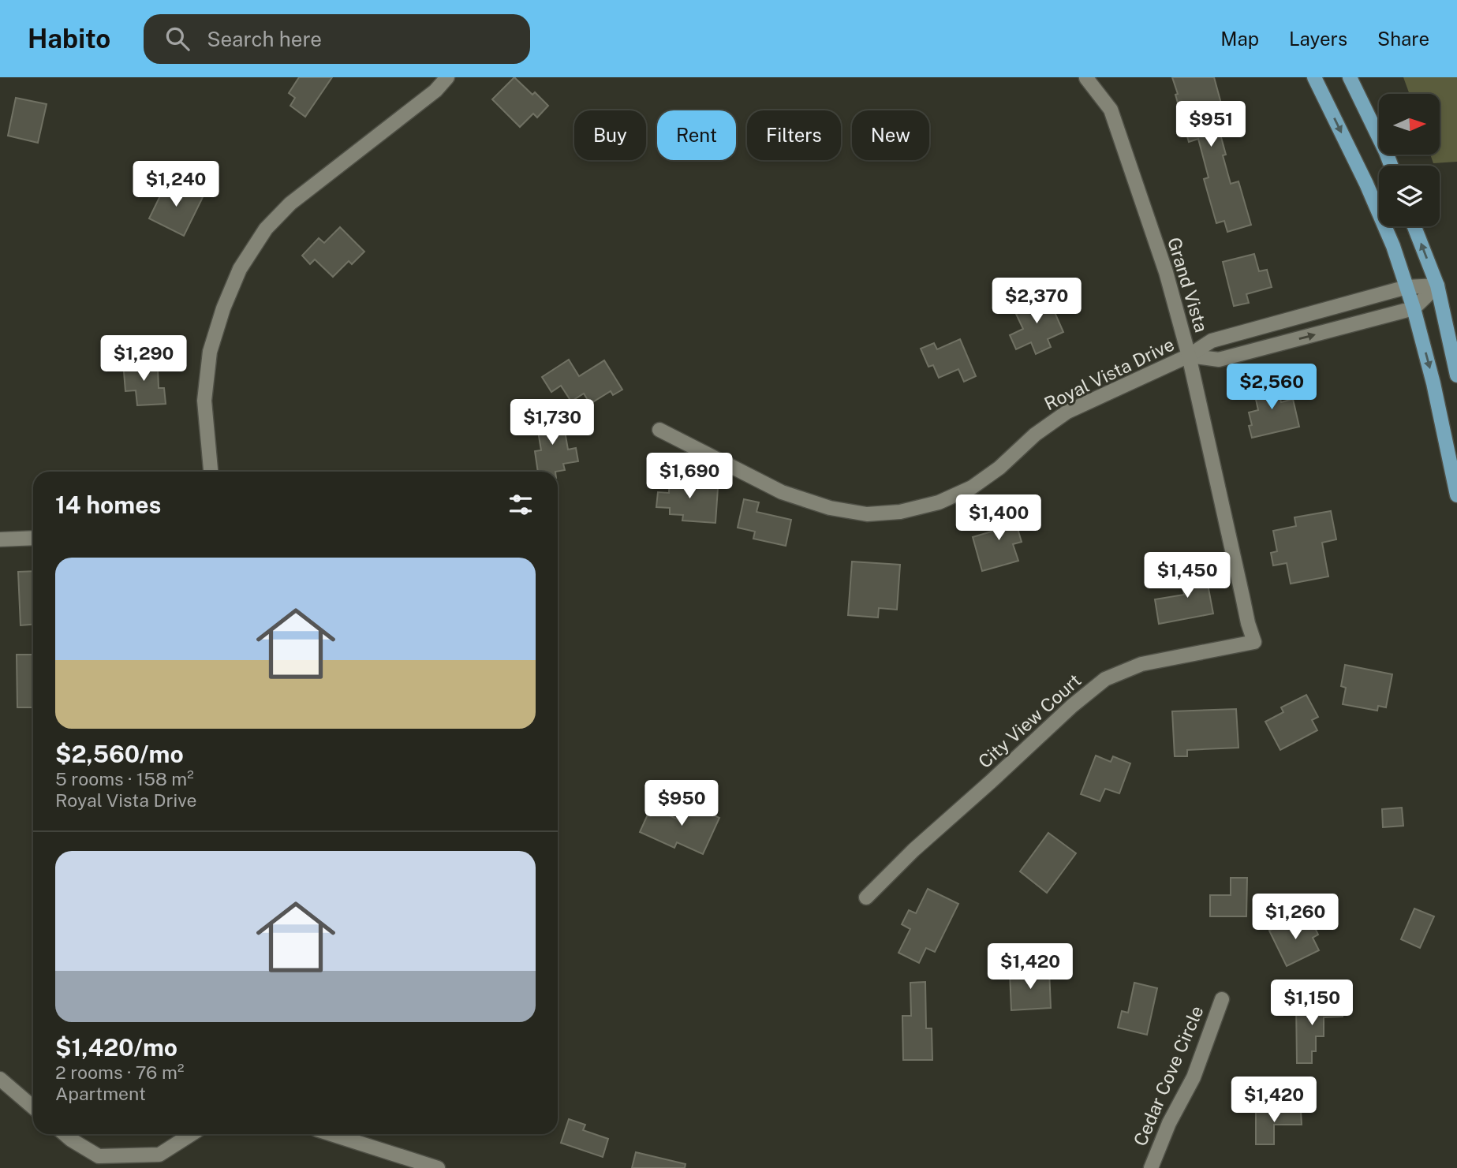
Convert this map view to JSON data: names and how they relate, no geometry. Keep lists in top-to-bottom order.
{
  "streets": {
    "street": [
      "Grand Vista",
      "Royal Vista Drive",
      "City View Court",
      "Cedar Cove Circle"
    ]
  },
  "crossings": [
    ["Grand Vista", "Royal Vista Drive"],
    ["Grand Vista", "City View Court"]
  ],
  "north": "right",
  "page": {
    "header": "Habito",
    "search": "Search here",
    "nav": ["Map", "Layers", "Share"],
    "price": [
      "$951",
      "$1,240",
      "$2,370",
      "$1,290",
      "$2,560",
      "$1,730",
      "$1,690",
      "$1,400",
      "$1,450",
      "$950",
      "$1,260",
      "$1,420",
      "$1,150",
      "$1,420"
    ],
    "chip": [
      "Buy",
      "Rent",
      "Filters",
      "New"
    ],
    "heading": "14 homes",
    "list": [
      {
        "name": "$2,560/mo",
        "note": "5 rooms · 158 m² · Royal Vista Drive"
      },
      {
        "name": "$1,420/mo",
        "note": "2 rooms · 76 m² · Apartment"
      }
    ]
  }
}
